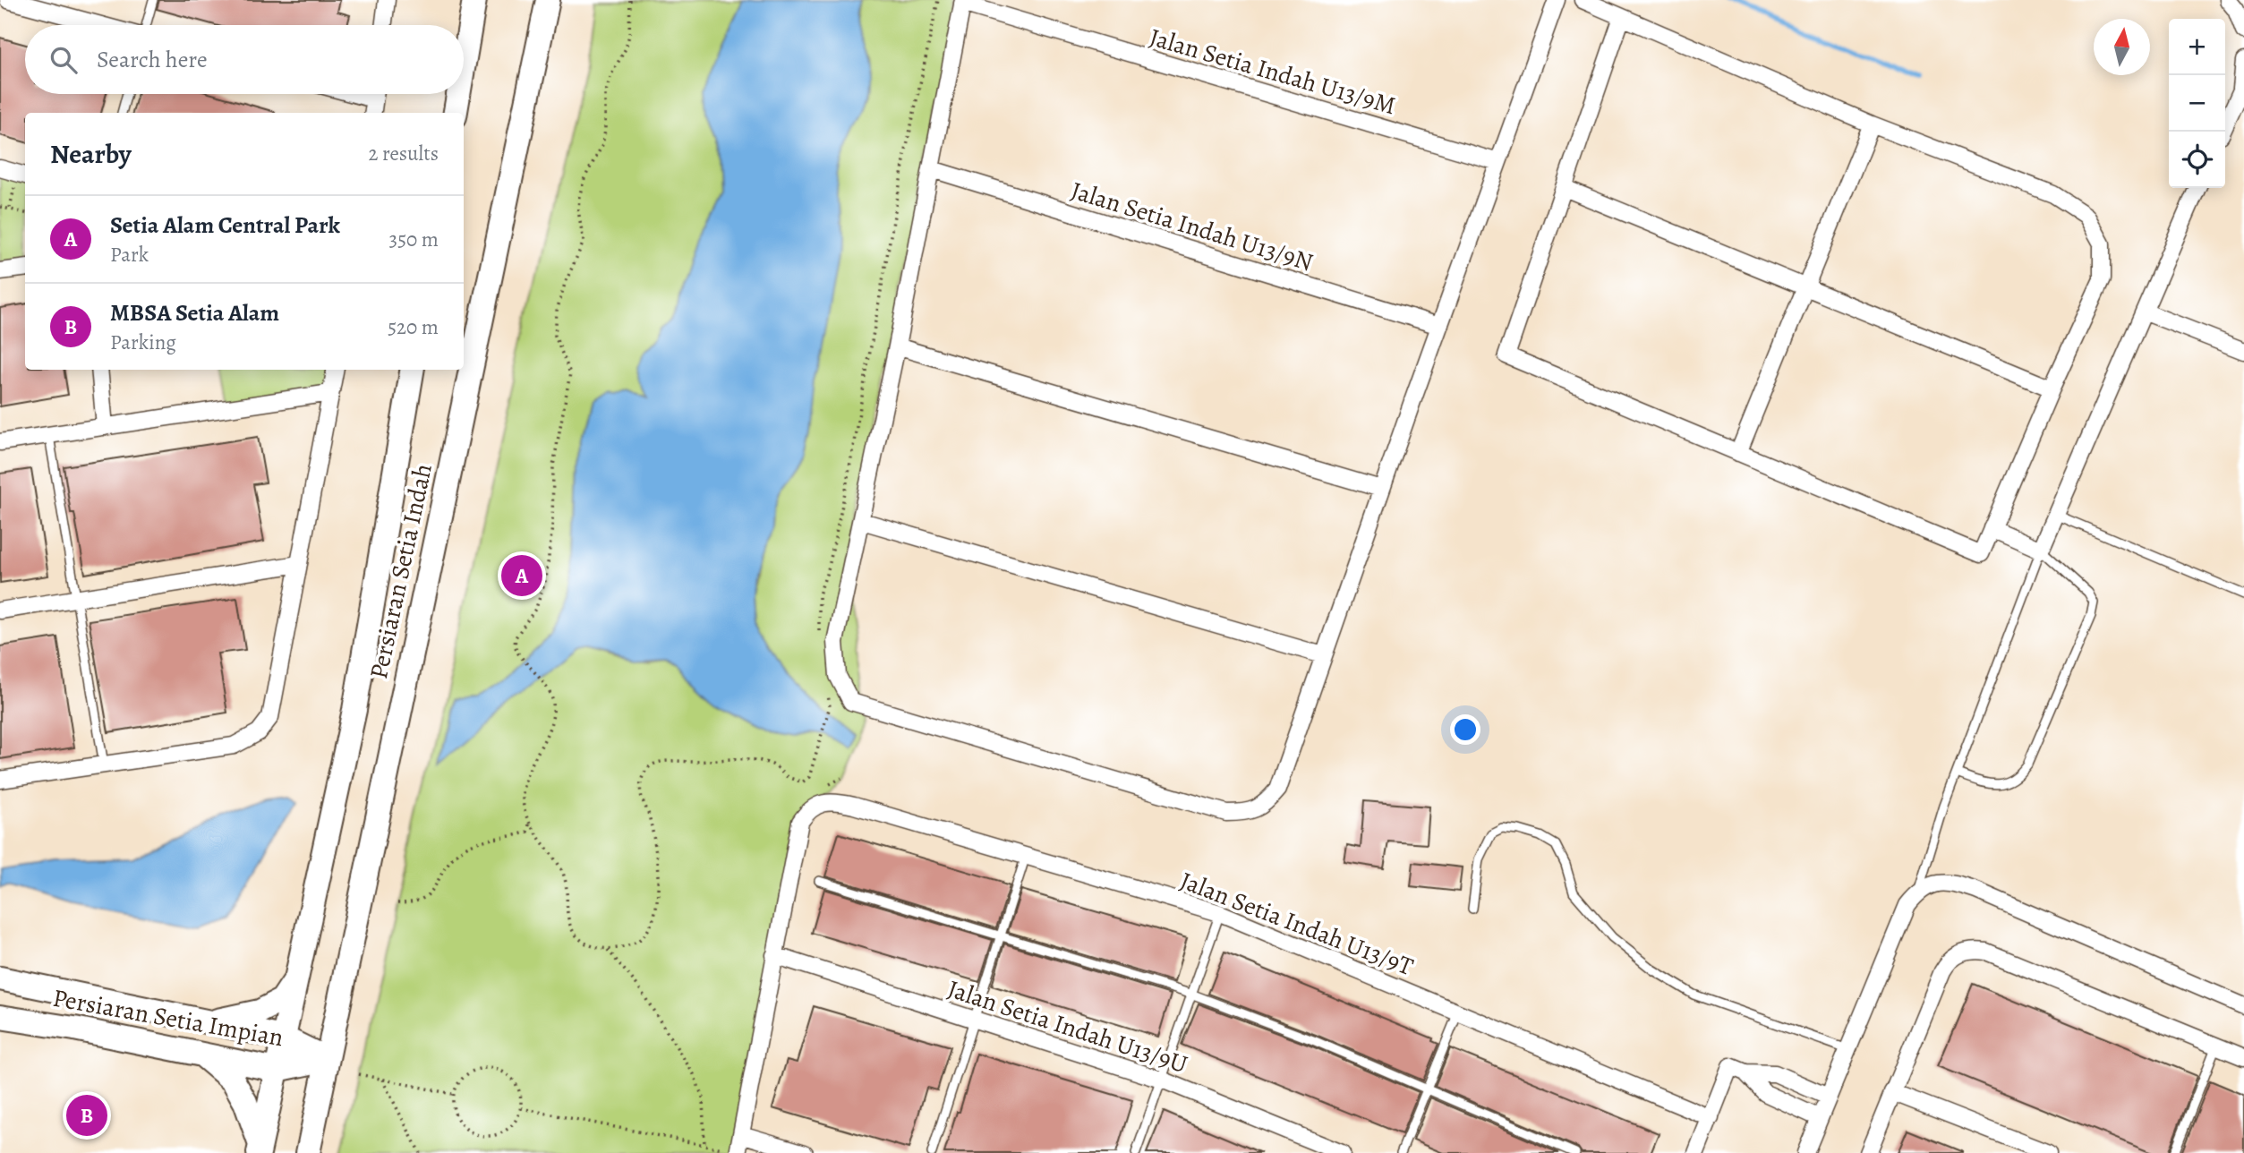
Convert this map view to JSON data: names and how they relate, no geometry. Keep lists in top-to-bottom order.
{
  "streets": {
    "street": [
      "Jalan Setia Indah U13/9M",
      "Jalan Setia Indah U13/9N",
      "Persiaran Setia Indah",
      "Jalan Setia Indah U13/9T",
      "Persiaran Setia Impian",
      "Jalan Setia Indah U13/9U"
    ]
  },
  "crossings": [
    ["Persiaran Setia Indah", "Persiaran Setia Impian"],
    ["Jalan Setia Indah U13/9T", "Jalan Setia Indah U13/9U"]
  ],
  "north": "top",
  "page": {
    "map_buttons": ["+", "−"],
    "search": "Search here",
    "heading": ["Nearby", "2 results"],
    "list": [
      {
        "mark": "A",
        "name": "Setia Alam Central Park",
        "note": "Park",
        "value": "350 m"
      },
      {
        "mark": "B",
        "name": "MBSA Setia Alam",
        "note": "Parking",
        "value": "520 m"
      }
    ],
    "pins": ["A", "B"]
  }
}
